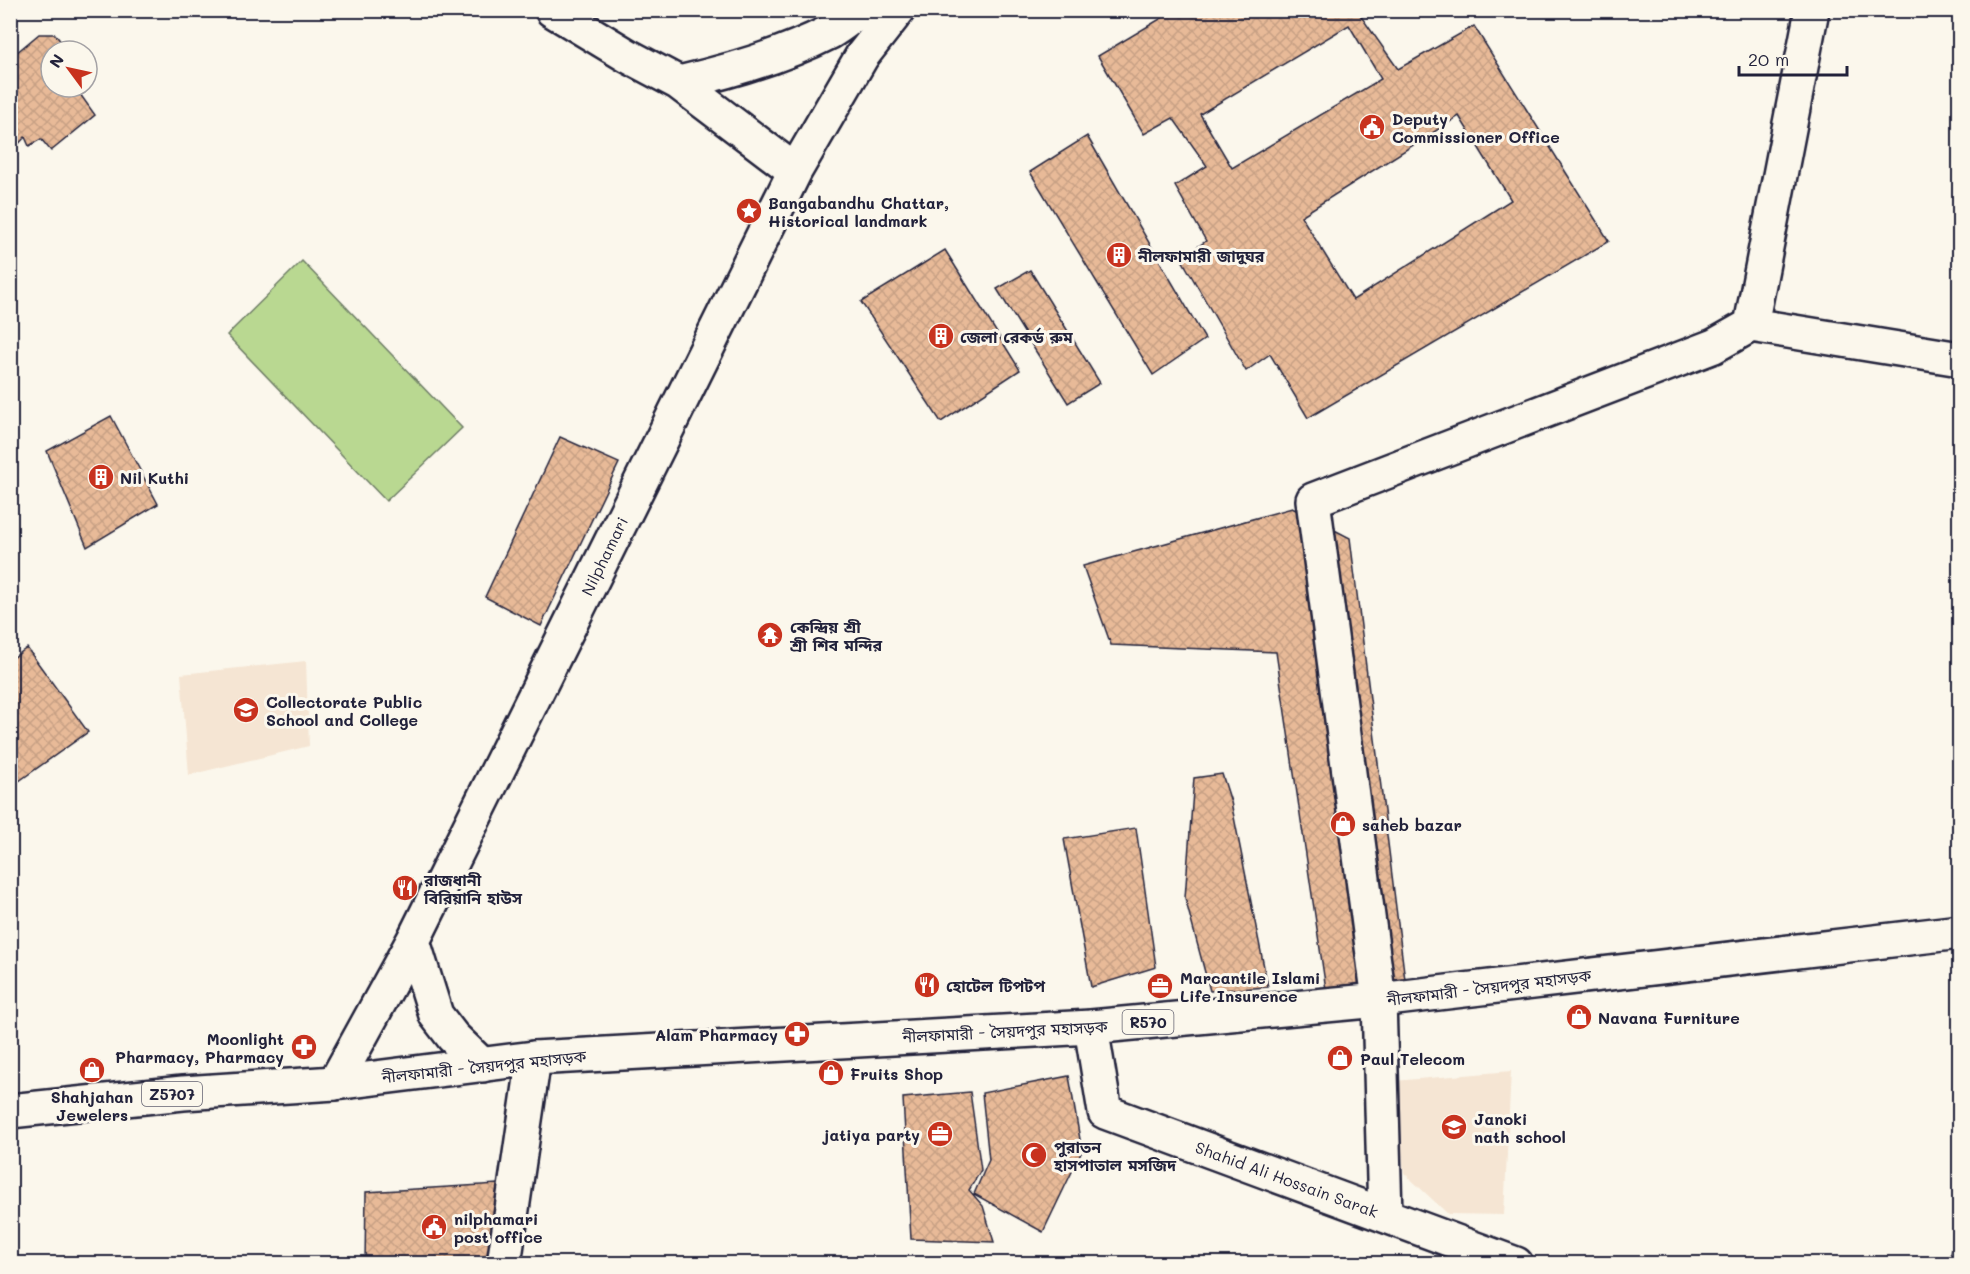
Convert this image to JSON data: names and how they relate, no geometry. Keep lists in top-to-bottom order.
{
  "streets": {
    "street": [
      "Nilphamari",
      "নীলফামারী - সৈয়দপুর মহাসড়ক",
      "R570",
      "Z5707",
      "Shahid Ali Hossain Sarak"
    ]
  },
  "crossings": [
    ["Nilphamari", "নীলফামারী - সৈয়দপুর মহাসড়ক"],
    ["Nilphamari", "Z5707"],
    ["নীলফামারী - সৈয়দপুর মহাসড়ক", "Z5707"],
    ["নীলফামারী - সৈয়দপুর মহাসড়ক", "Shahid Ali Hossain Sarak"]
  ],
  "places": {
    "public building": ["Deputy Commissioner Office", "nilphamari post office"],
    "place": ["Bangabandhu Chattar, Historical landmark"],
    "building": ["নীলফামারী জাদুঘর", "জেলা রেকর্ড রুম", "Nil Kuthi"],
    "temple": ["কেন্দ্রিয় শ্রী শ্রী শিব মন্দির"],
    "school or university": ["Collectorate Public School and College", "Janoki nath school"],
    "shop": [
      "saheb bazar",
      "Navana Furniture",
      "Paul Telecom",
      "Shahjahan Jewelers",
      "Fruits Shop"
    ],
    "restaurant": ["রাজধানী বিরিয়ানি হাউস", "হোটেল টিপটপ"],
    "office": ["Marcantile Islami Life Insurence", "jatiya party"],
    "pharmacy": ["Alam Pharmacy", "Moonlight Pharmacy, Pharmacy"],
    "mosque": ["পুরাতন হাসপাতাল মসজিদ"]
  },
  "scale_bar": "20 m",
  "north": "top left"
}
